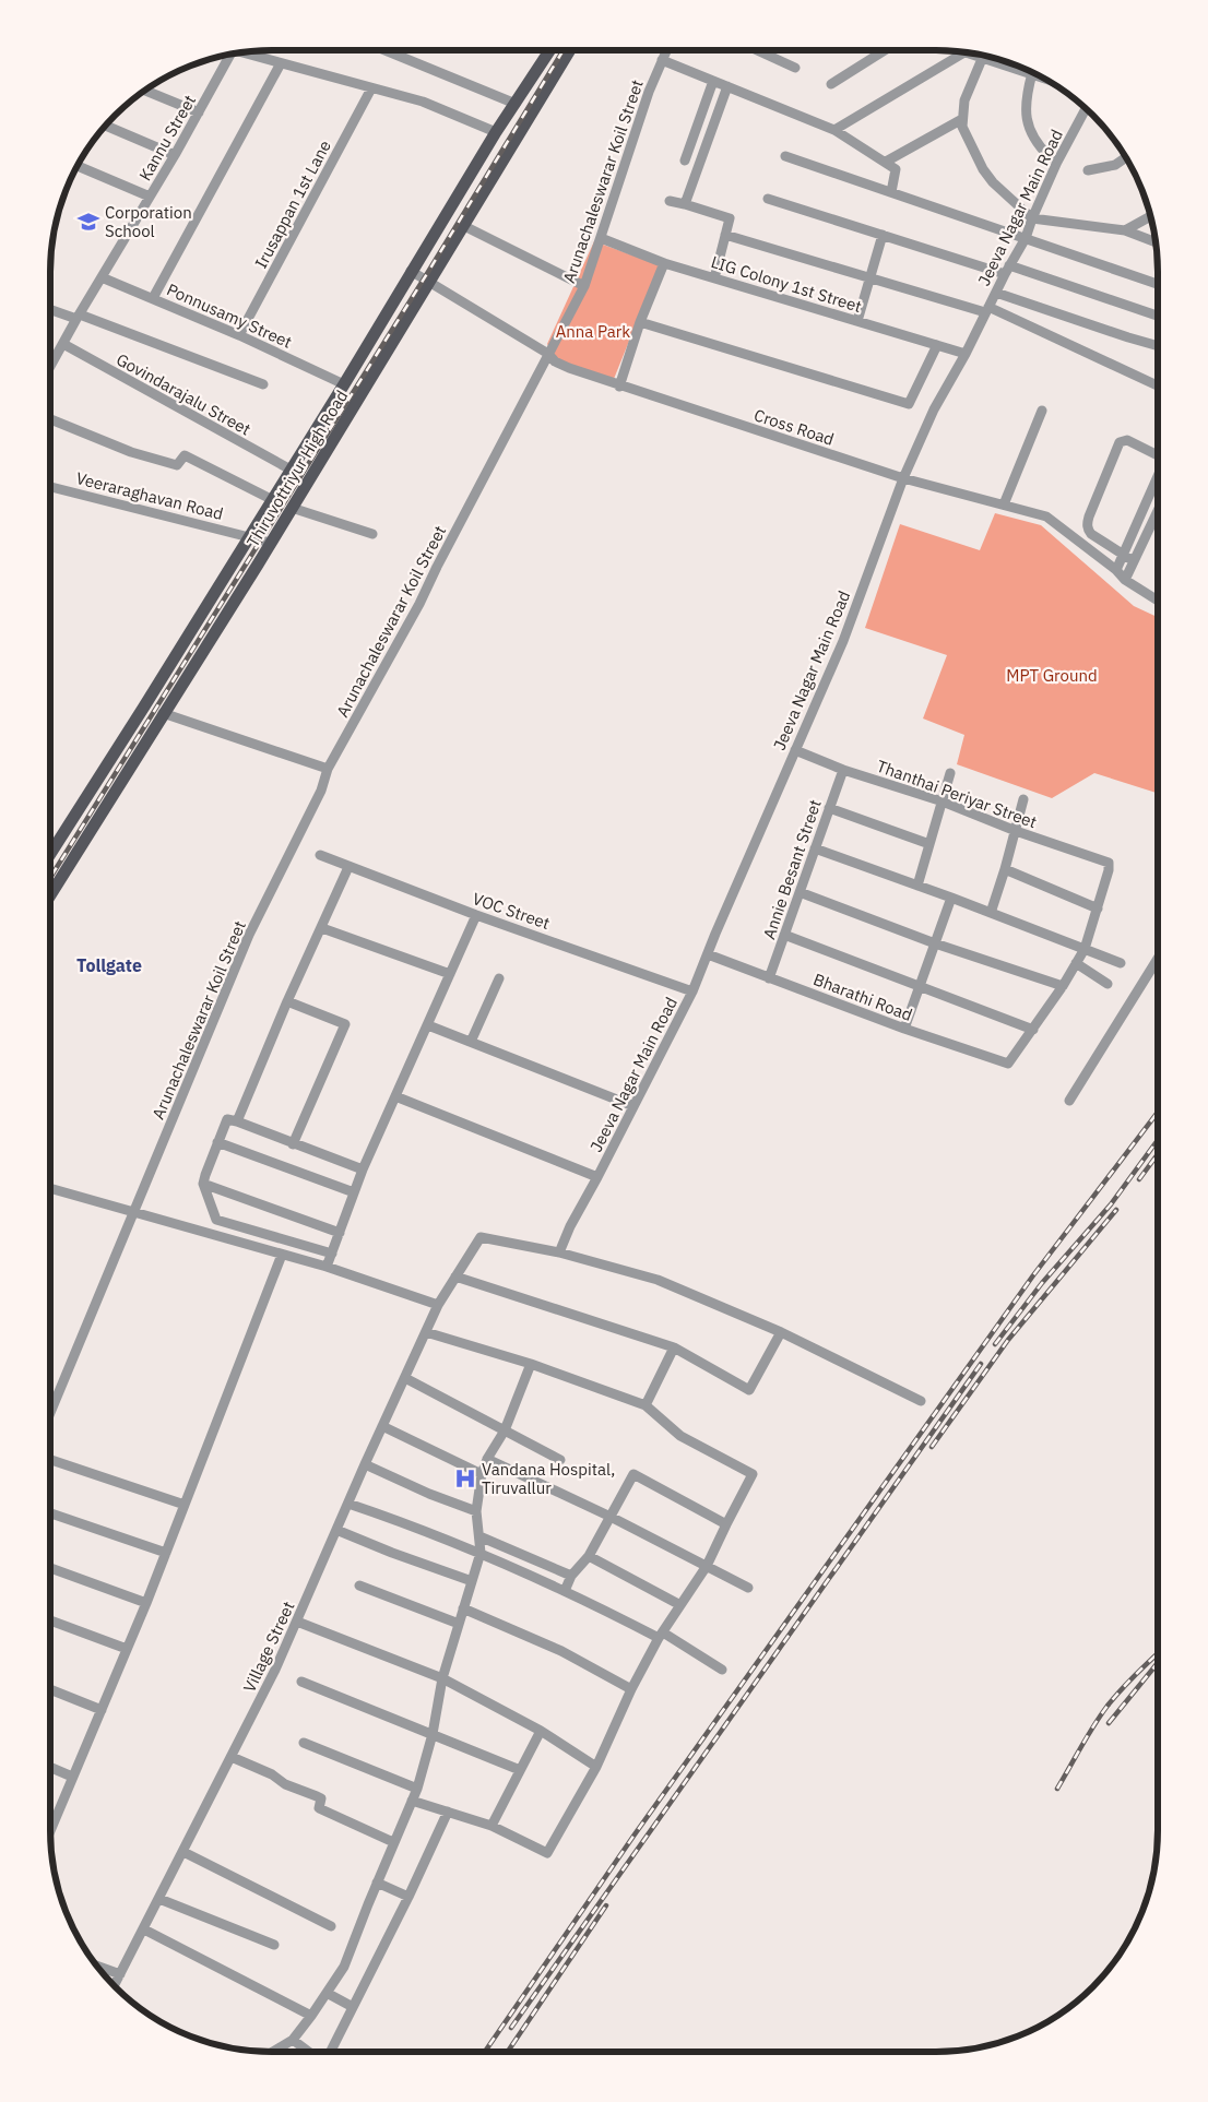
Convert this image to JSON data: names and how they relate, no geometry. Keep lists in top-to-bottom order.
{
  "streets": {
    "main road": ["Thiruvottriyur High Road"],
    "street": [
      "Kannu Street",
      "Arunachaleswarar Koil Street",
      "Irusappan 1st Lane",
      "Jeeva Nagar Main Road",
      "LIG Colony 1st Street",
      "Ponnusamy Street",
      "Govindarajalu Street",
      "Cross Road",
      "Veeraraghavan Road",
      "Thanthai Periyar Street",
      "Annie Besant Street",
      "VOC Street",
      "Bharathi Road",
      "Village Street"
    ]
  },
  "crossings": [
    ["Kannu Street", "Ponnusamy Street"],
    ["Kannu Street", "Govindarajalu Street"],
    ["Arunachaleswarar Koil Street", "LIG Colony 1st Street"],
    ["Arunachaleswarar Koil Street", "Cross Road"],
    ["Irusappan 1st Lane", "Ponnusamy Street"],
    ["Jeeva Nagar Main Road", "LIG Colony 1st Street"],
    ["Jeeva Nagar Main Road", "Cross Road"],
    ["Jeeva Nagar Main Road", "Thanthai Periyar Street"],
    ["Jeeva Nagar Main Road", "VOC Street"],
    ["Jeeva Nagar Main Road", "Bharathi Road"],
    ["Jeeva Nagar Main Road", "Village Street"],
    ["Ponnusamy Street", "Thiruvottriyur High Road"],
    ["Govindarajalu Street", "Thiruvottriyur High Road"],
    ["Cross Road", "Thiruvottriyur High Road"],
    ["Thiruvottriyur High Road", "Veeraraghavan Road"],
    ["Thanthai Periyar Street", "Annie Besant Street"],
    ["Annie Besant Street", "Bharathi Road"]
  ],
  "districts": ["Tollgate"],
  "parks": ["Anna Park", "MPT Ground"],
  "places": {
    "school or university": ["Corporation School"],
    "hospital": ["Vandana Hospital, Tiruvallur"]
  }
}
